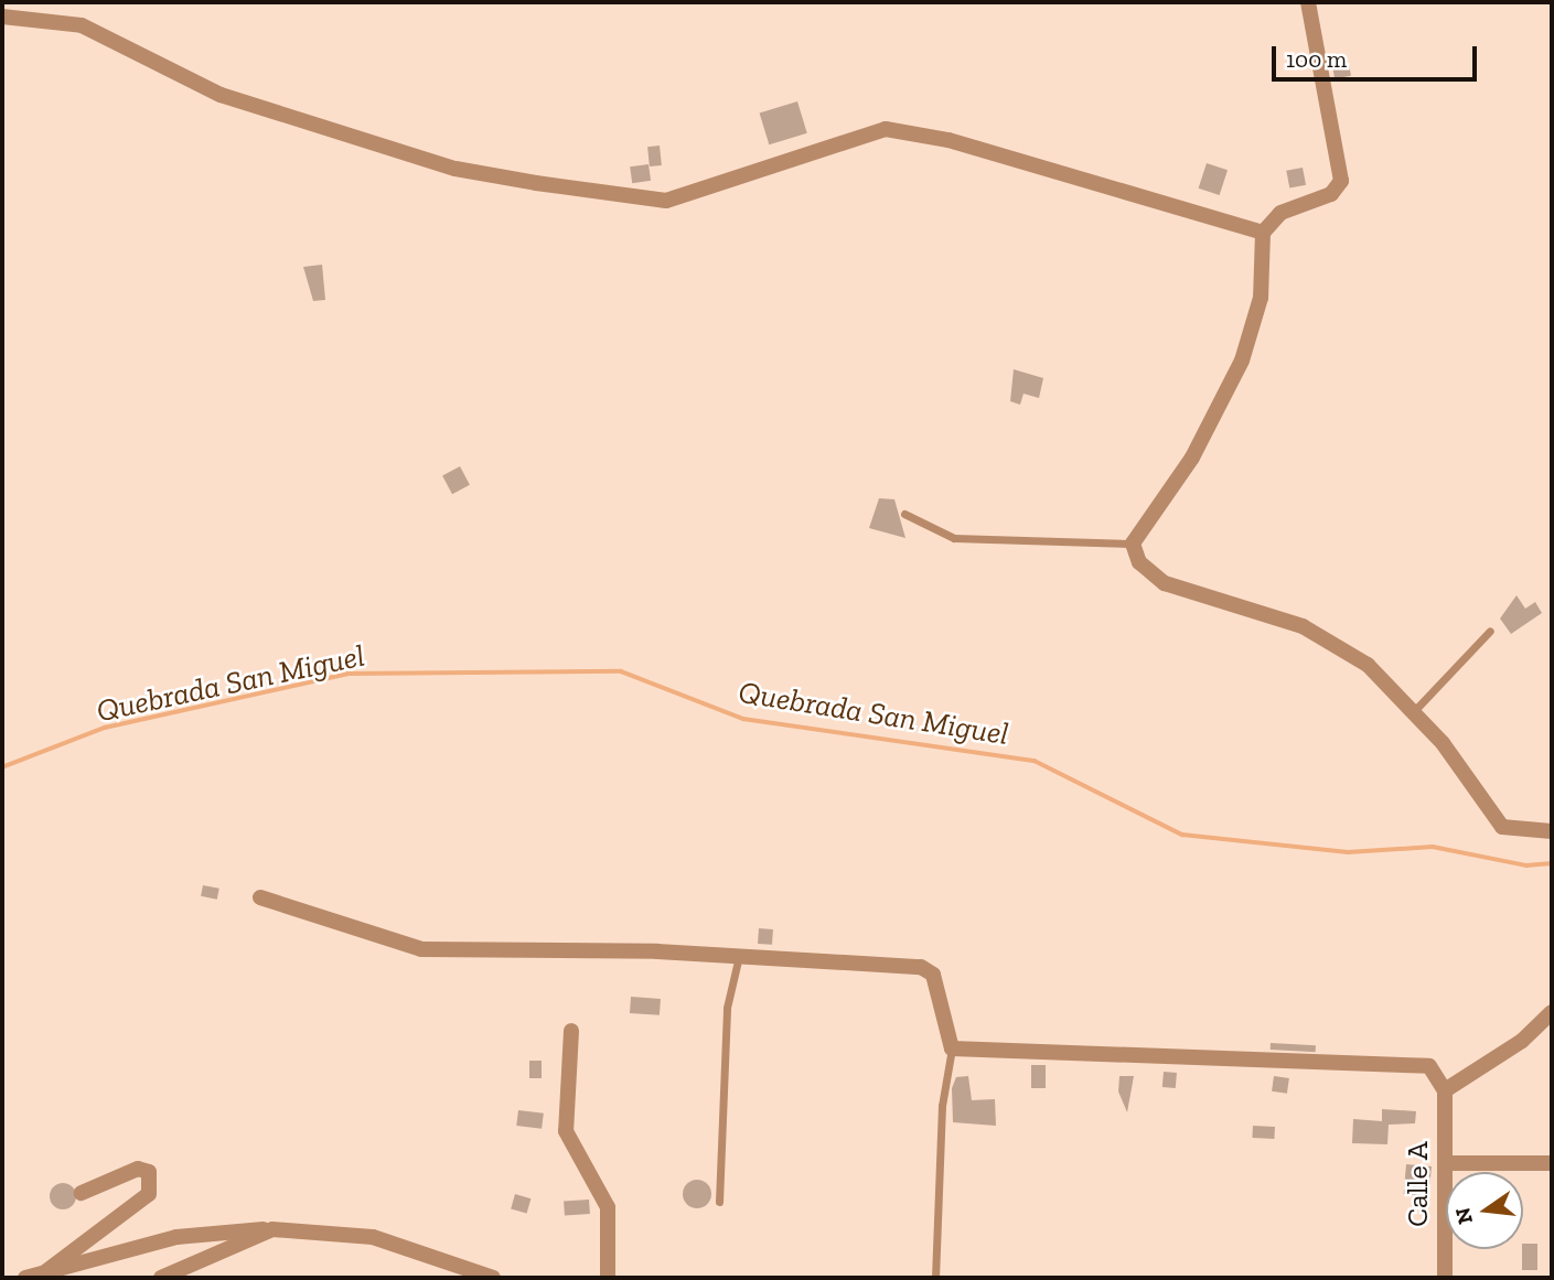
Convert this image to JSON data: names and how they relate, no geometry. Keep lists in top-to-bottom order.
{
  "streets": {
    "street": ["Calle A"]
  },
  "water": ["Quebrada San Miguel"],
  "scale_bar": "100 m",
  "north": "left"
}
